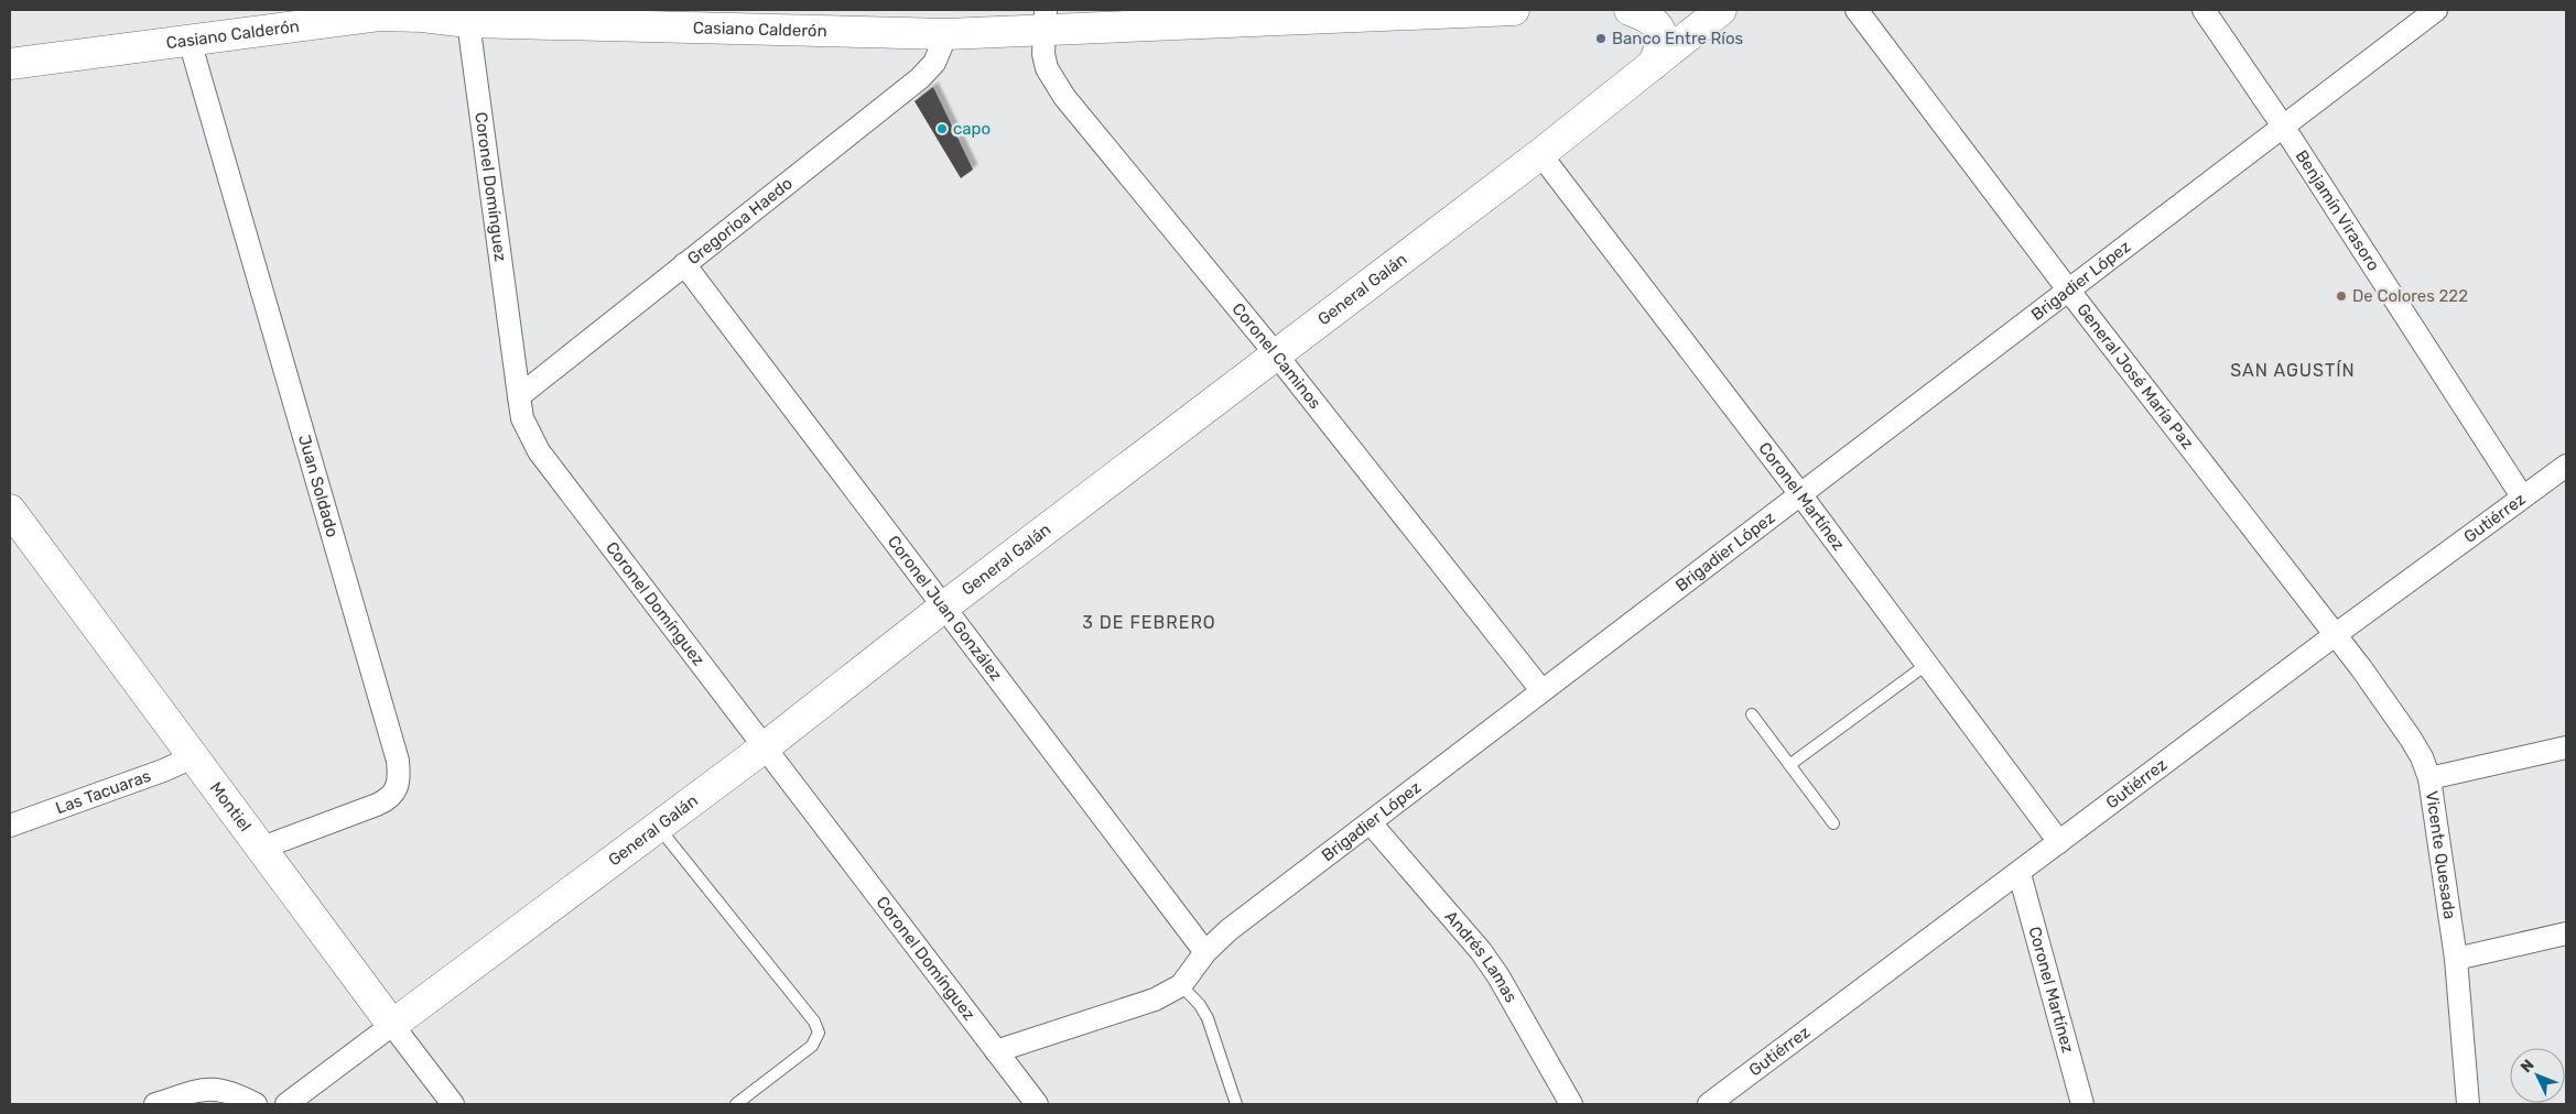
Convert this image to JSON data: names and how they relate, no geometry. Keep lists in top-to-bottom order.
{
  "streets": {
    "street": [
      "Casiano Calderón",
      "Coronel Domínguez",
      "Benjamín Virasoro",
      "Gregorioa Haedo",
      "Brigadier López",
      "General Galán",
      "Coronel Caminos",
      "General José María Paz",
      "Juan Soldado",
      "Coronel Martínez",
      "Gutiérrez",
      "Coronel Juan González",
      "Las Tacuaras",
      "Montiel",
      "Vicente Quesada",
      "Andrés Lamas"
    ]
  },
  "crossings": [
    ["Casiano Calderón", "Coronel Domínguez"],
    ["Casiano Calderón", "Gregorioa Haedo"],
    ["Casiano Calderón", "Coronel Caminos"],
    ["Casiano Calderón", "Juan Soldado"],
    ["Coronel Domínguez", "Gregorioa Haedo"],
    ["Coronel Domínguez", "Brigadier López"],
    ["Coronel Domínguez", "General Galán"],
    ["Benjamín Virasoro", "Brigadier López"],
    ["Benjamín Virasoro", "Gutiérrez"],
    ["Gregorioa Haedo", "Coronel Juan González"],
    ["Brigadier López", "Coronel Caminos"],
    ["Brigadier López", "General José María Paz"],
    ["Brigadier López", "Coronel Martínez"],
    ["Brigadier López", "Coronel Juan González"],
    ["Brigadier López", "Andrés Lamas"],
    ["General Galán", "Coronel Caminos"],
    ["General Galán", "Coronel Martínez"],
    ["General Galán", "Coronel Juan González"],
    ["General Galán", "Montiel"],
    ["General José María Paz", "Gutiérrez"],
    ["General José María Paz", "Vicente Quesada"],
    ["Juan Soldado", "Montiel"],
    ["Coronel Martínez", "Gutiérrez"],
    ["Gutiérrez", "Vicente Quesada"],
    ["Las Tacuaras", "Montiel"]
  ],
  "districts": ["SAN AGUSTÍN", "3 DE FEBRERO"],
  "places": ["Banco Entre Ríos", "capo", "De Colores 222"],
  "north": "top left"
}
